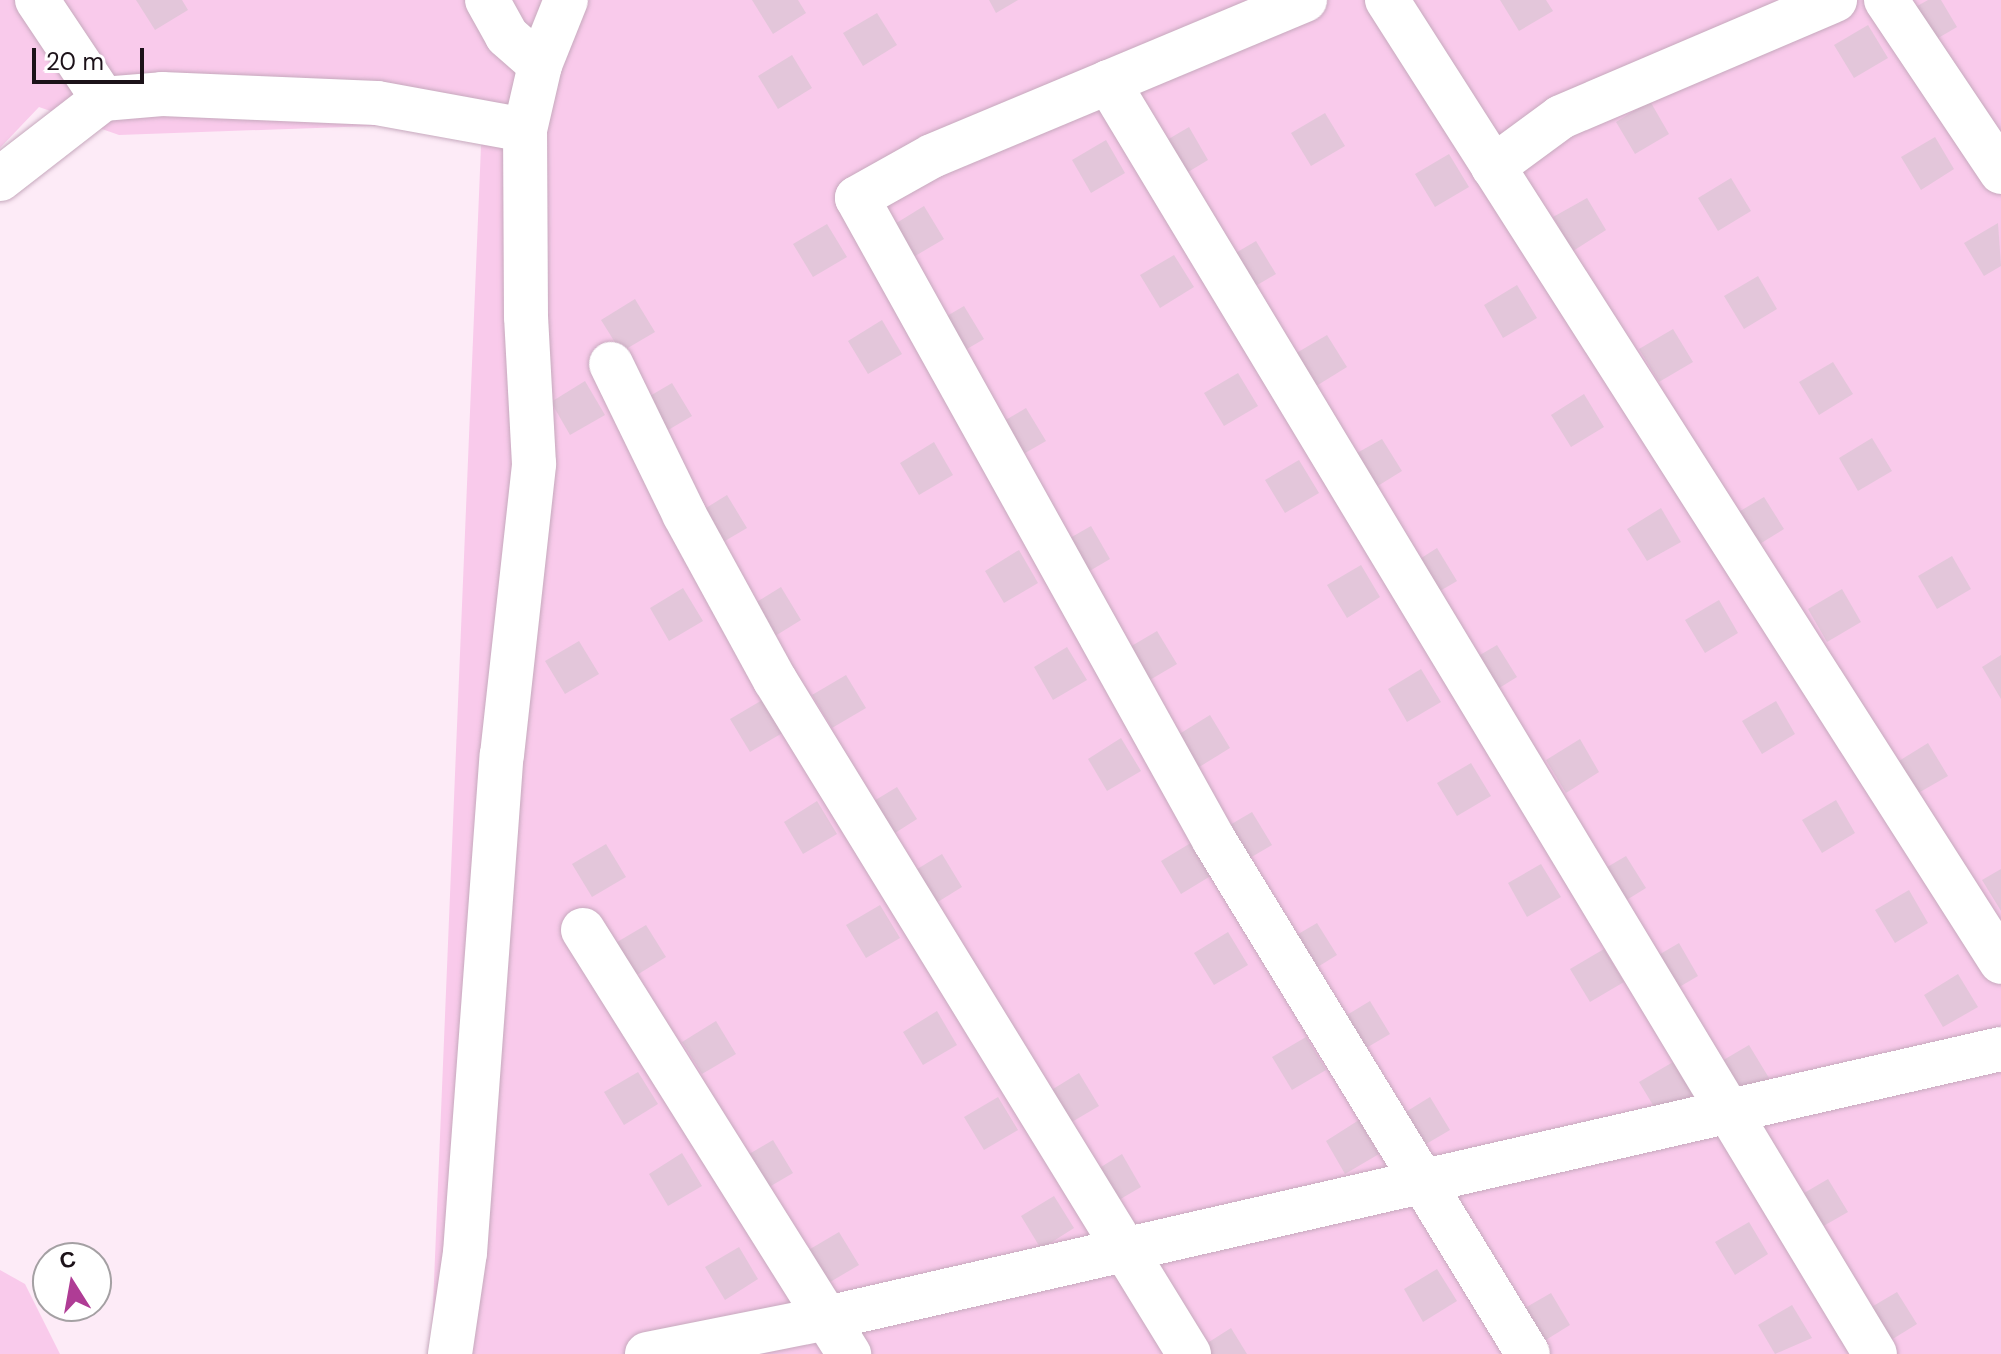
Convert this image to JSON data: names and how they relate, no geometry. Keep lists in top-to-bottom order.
{
  "scale_bar": "20 m",
  "north": "top"
}
